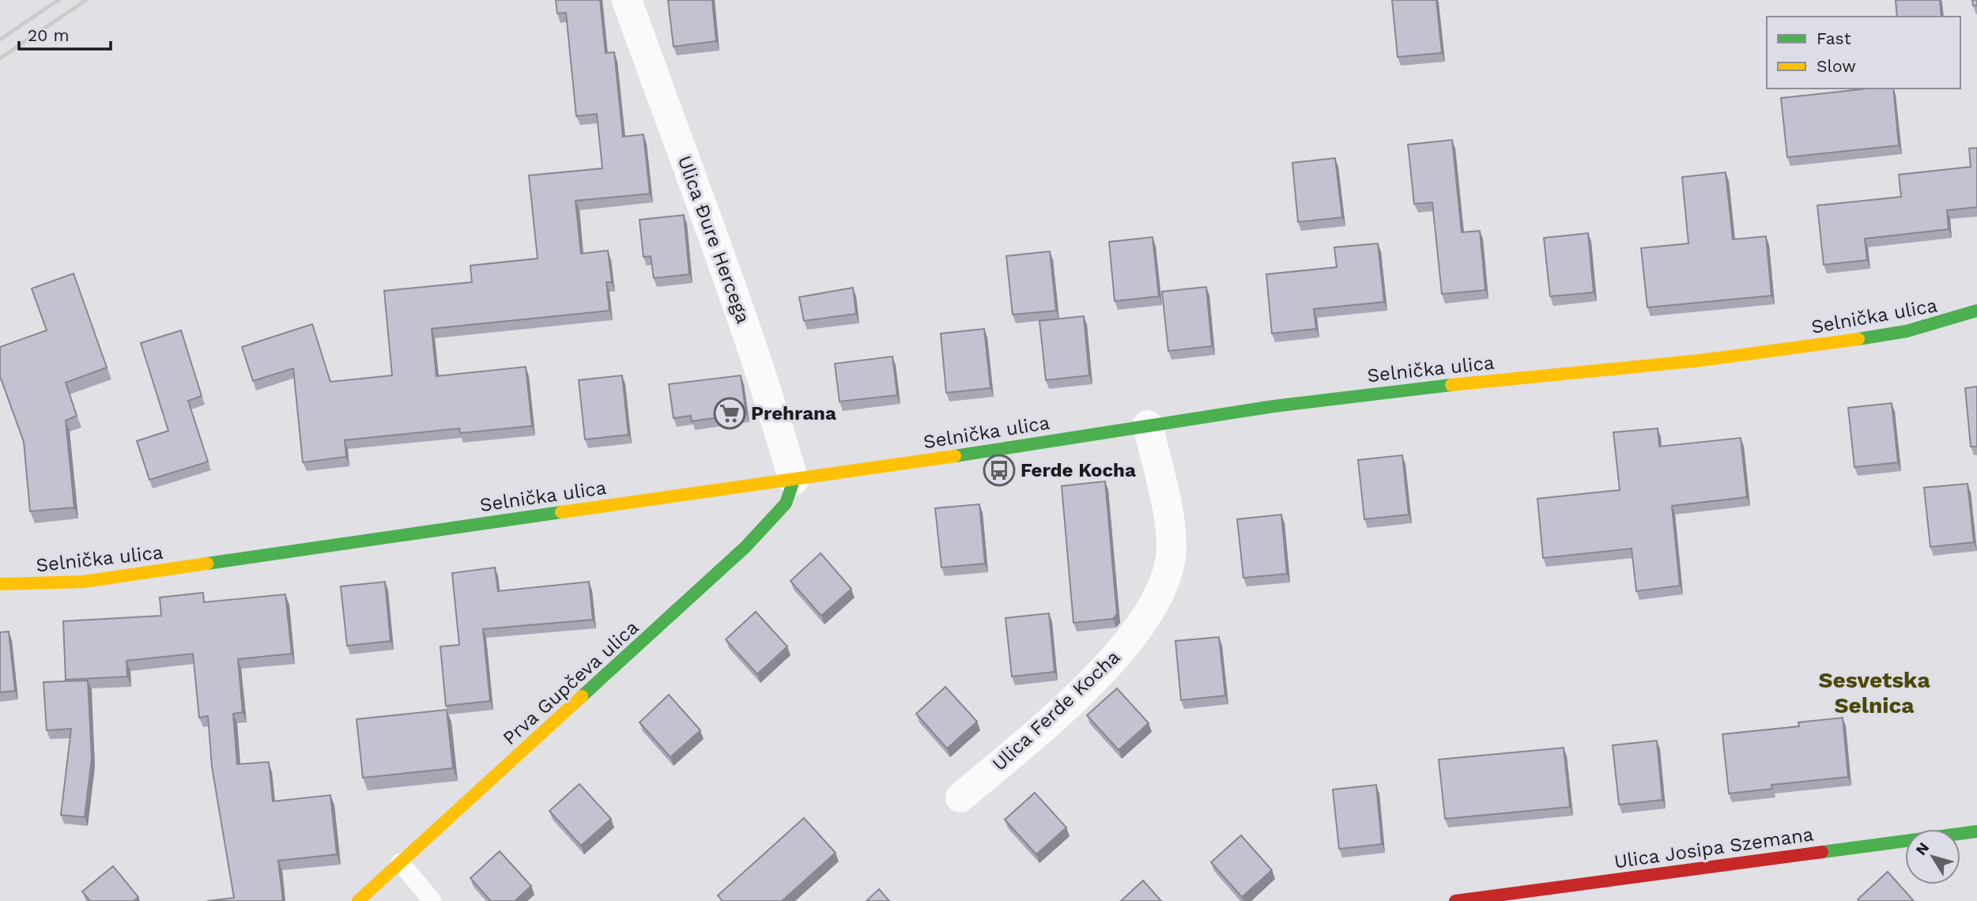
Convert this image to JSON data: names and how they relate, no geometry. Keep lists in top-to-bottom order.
{
  "streets": {
    "street": [
      "Ulica Đure Hercega",
      "Selnička ulica",
      "Prva Gupčeva ulica",
      "Ulica Ferde Kocha",
      "Ulica Josipa Szemana"
    ]
  },
  "crossings": [
    ["Ulica Đure Hercega", "Selnička ulica"],
    ["Ulica Đure Hercega", "Prva Gupčeva ulica"],
    ["Selnička ulica", "Prva Gupčeva ulica"],
    ["Selnička ulica", "Ulica Ferde Kocha"]
  ],
  "districts": ["Sesvetska Selnica"],
  "places": {
    "supermarket": ["Prehrana"],
    "bus stop": ["Ferde Kocha"]
  },
  "legend": ["Fast", "Slow"],
  "scale_bar": "20 m",
  "north": "top left"
}
